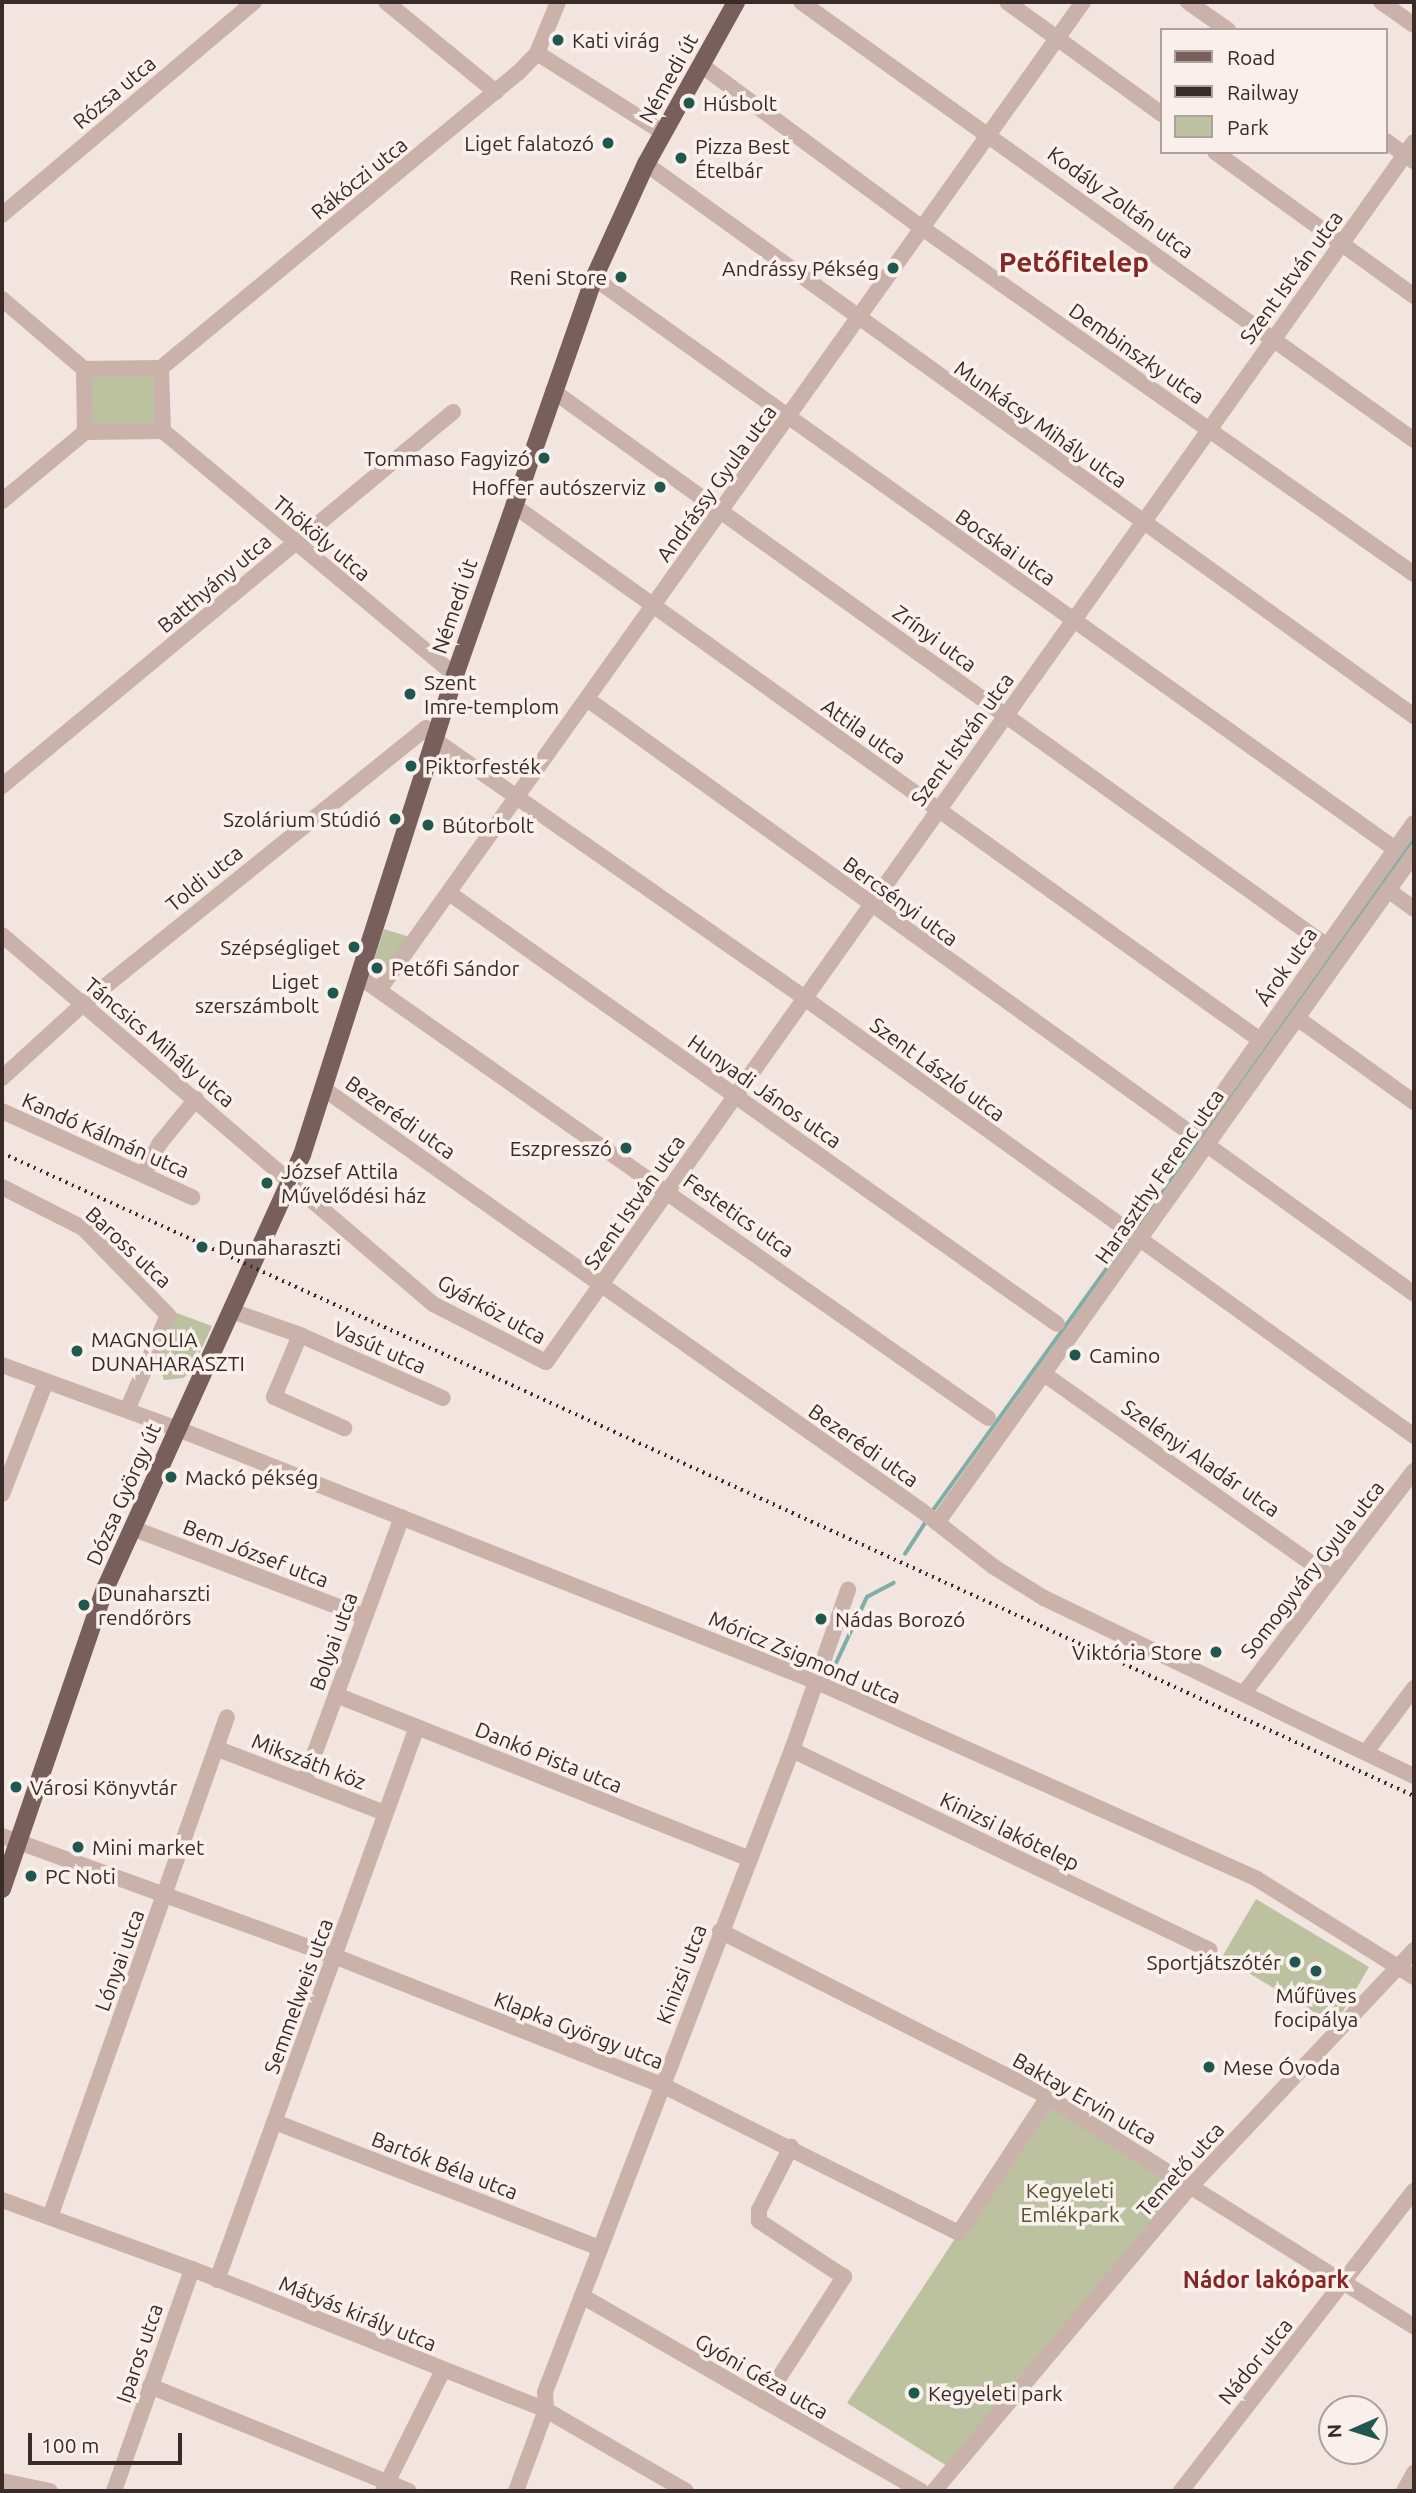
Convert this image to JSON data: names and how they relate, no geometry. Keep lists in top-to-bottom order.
{
  "streets": {
    "main road": ["Némedi út", "Dózsa György út"],
    "street": [
      "Rózsa utca",
      "Rákóczi utca",
      "Kodály Zoltán utca",
      "Szent István utca",
      "Dembinszky utca",
      "Munkácsy Mihály utca",
      "Andrássy Gyula utca",
      "Thököly utca",
      "Bocskai utca",
      "Batthyány utca",
      "Zrínyi utca",
      "Attila utca",
      "Toldi utca",
      "Bercsényi utca",
      "Árok utca",
      "Táncsics Mihály utca",
      "Szent László utca",
      "Hunyadi János utca",
      "Bezerédi utca",
      "Kandó Kálmán utca",
      "Haraszthy Ferenc utca",
      "Festetics utca",
      "Baross utca",
      "Gyárköz utca",
      "Vasút utca",
      "Szelényi Aladár utca",
      "Bem József utca",
      "Somogyváry Gyula utca",
      "Bolyai utca",
      "Móricz Zsigmond utca",
      "Dankó Pista utca",
      "Mikszáth köz",
      "Kinizsi lakótelep",
      "Lónyai utca",
      "Kinizsi utca",
      "Semmelweis utca",
      "Klapka György utca",
      "Baktay Ervin utca",
      "Bartók Béla utca",
      "Temető utca",
      "Mátyás király utca",
      "Iparos utca",
      "Nádor utca",
      "Gyóni Géza utca"
    ]
  },
  "crossings": [
    ["Némedi út", "Dembinszky utca"],
    ["Némedi út", "Munkácsy Mihály utca"],
    ["Némedi út", "Thököly utca"],
    ["Némedi út", "Bocskai utca"],
    ["Némedi út", "Zrínyi utca"],
    ["Némedi út", "Attila utca"],
    ["Némedi út", "Toldi utca"],
    ["Némedi út", "Táncsics Mihály utca"],
    ["Némedi út", "Szent László utca"],
    ["Némedi út", "Bezerédi utca"],
    ["Némedi út", "Festetics utca"],
    ["Némedi út", "Gyárköz utca"],
    ["Némedi út", "Dózsa György út"],
    ["Kodály Zoltán utca", "Szent István utca"],
    ["Kodály Zoltán utca", "Andrássy Gyula utca"],
    ["Szent István utca", "Dembinszky utca"],
    ["Szent István utca", "Munkácsy Mihály utca"],
    ["Szent István utca", "Bocskai utca"],
    ["Szent István utca", "Zrínyi utca"],
    ["Szent István utca", "Attila utca"],
    ["Szent István utca", "Bercsényi utca"],
    ["Szent István utca", "Szent László utca"],
    ["Szent István utca", "Hunyadi János utca"],
    ["Szent István utca", "Bezerédi utca"],
    ["Szent István utca", "Festetics utca"],
    ["Szent István utca", "Gyárköz utca"],
    ["Dembinszky utca", "Andrássy Gyula utca"],
    ["Munkácsy Mihály utca", "Andrássy Gyula utca"],
    ["Andrássy Gyula utca", "Bocskai utca"],
    ["Andrássy Gyula utca", "Zrínyi utca"],
    ["Andrássy Gyula utca", "Attila utca"],
    ["Andrássy Gyula utca", "Bercsényi utca"],
    ["Andrássy Gyula utca", "Szent László utca"],
    ["Andrássy Gyula utca", "Hunyadi János utca"],
    ["Andrássy Gyula utca", "Festetics utca"],
    ["Thököly utca", "Batthyány utca"],
    ["Bocskai utca", "Árok utca"],
    ["Zrínyi utca", "Árok utca"],
    ["Attila utca", "Árok utca"],
    ["Toldi utca", "Táncsics Mihály utca"],
    ["Toldi utca", "Szent László utca"],
    ["Bercsényi utca", "Árok utca"],
    ["Táncsics Mihály utca", "Gyárköz utca"],
    ["Szent László utca", "Haraszthy Ferenc utca"],
    ["Bezerédi utca", "Haraszthy Ferenc utca"],
    ["Bezerédi utca", "Somogyváry Gyula utca"],
    ["Haraszthy Ferenc utca", "Szelényi Aladár utca"],
    ["Baross utca", "Móricz Zsigmond utca"],
    ["Vasút utca", "Dózsa György út"],
    ["Szelényi Aladár utca", "Somogyváry Gyula utca"],
    ["Dózsa György út", "Bem József utca"],
    ["Dózsa György út", "Móricz Zsigmond utca"],
    ["Dózsa György út", "Klapka György utca"],
    ["Bem József utca", "Bolyai utca"],
    ["Bolyai utca", "Móricz Zsigmond utca"],
    ["Bolyai utca", "Dankó Pista utca"],
    ["Bolyai utca", "Mikszáth köz"],
    ["Móricz Zsigmond utca", "Kinizsi utca"],
    ["Móricz Zsigmond utca", "Temető utca"],
    ["Dankó Pista utca", "Kinizsi utca"],
    ["Dankó Pista utca", "Semmelweis utca"],
    ["Mikszáth köz", "Lónyai utca"],
    ["Mikszáth köz", "Semmelweis utca"],
    ["Kinizsi lakótelep", "Kinizsi utca"],
    ["Lónyai utca", "Klapka György utca"],
    ["Lónyai utca", "Mátyás király utca"],
    ["Kinizsi utca", "Klapka György utca"],
    ["Kinizsi utca", "Baktay Ervin utca"],
    ["Kinizsi utca", "Bartók Béla utca"],
    ["Kinizsi utca", "Mátyás király utca"],
    ["Kinizsi utca", "Gyóni Géza utca"],
    ["Semmelweis utca", "Klapka György utca"],
    ["Semmelweis utca", "Bartók Béla utca"],
    ["Semmelweis utca", "Mátyás király utca"],
    ["Klapka György utca", "Baktay Ervin utca"],
    ["Baktay Ervin utca", "Temető utca"],
    ["Baktay Ervin utca", "Nádor utca"],
    ["Mátyás király utca", "Iparos utca"]
  ],
  "districts": ["Petőfitelep", "Nádor lakópark"],
  "parks": ["Kegyeleti Emlékpark"],
  "places": [
    "Kati virág",
    "Húsbolt",
    "Liget falatozó",
    "Pizza Best Ételbár",
    "Andrássy Pékség",
    "Reni Store",
    "Tommaso Fagyizó",
    "Hoffer autószerviz",
    "Szent Imre-templom",
    "Piktorfesték",
    "Szolárium Stúdió",
    "Bútorbolt",
    "Szépségliget",
    "Petőfi Sándor",
    "Liget szerszámbolt",
    "Eszpresszó",
    "József Attila Művelődési ház",
    "Dunaharaszti",
    "MAGNOLIA DUNAHARASZTI",
    "Camino",
    "Mackó pékség",
    "Dunaharszti rendőrörs",
    "Nádas Borozó",
    "Viktória Store",
    "Városi Könyvtár",
    "Mini market",
    "PC Noti",
    "Sportjátszótér",
    "Műfüves focipálya",
    "Mese Óvoda",
    "Kegyeleti park"
  ],
  "legend": ["Road", "Railway", "Park"],
  "scale_bar": "100 m",
  "north": "left"
}
